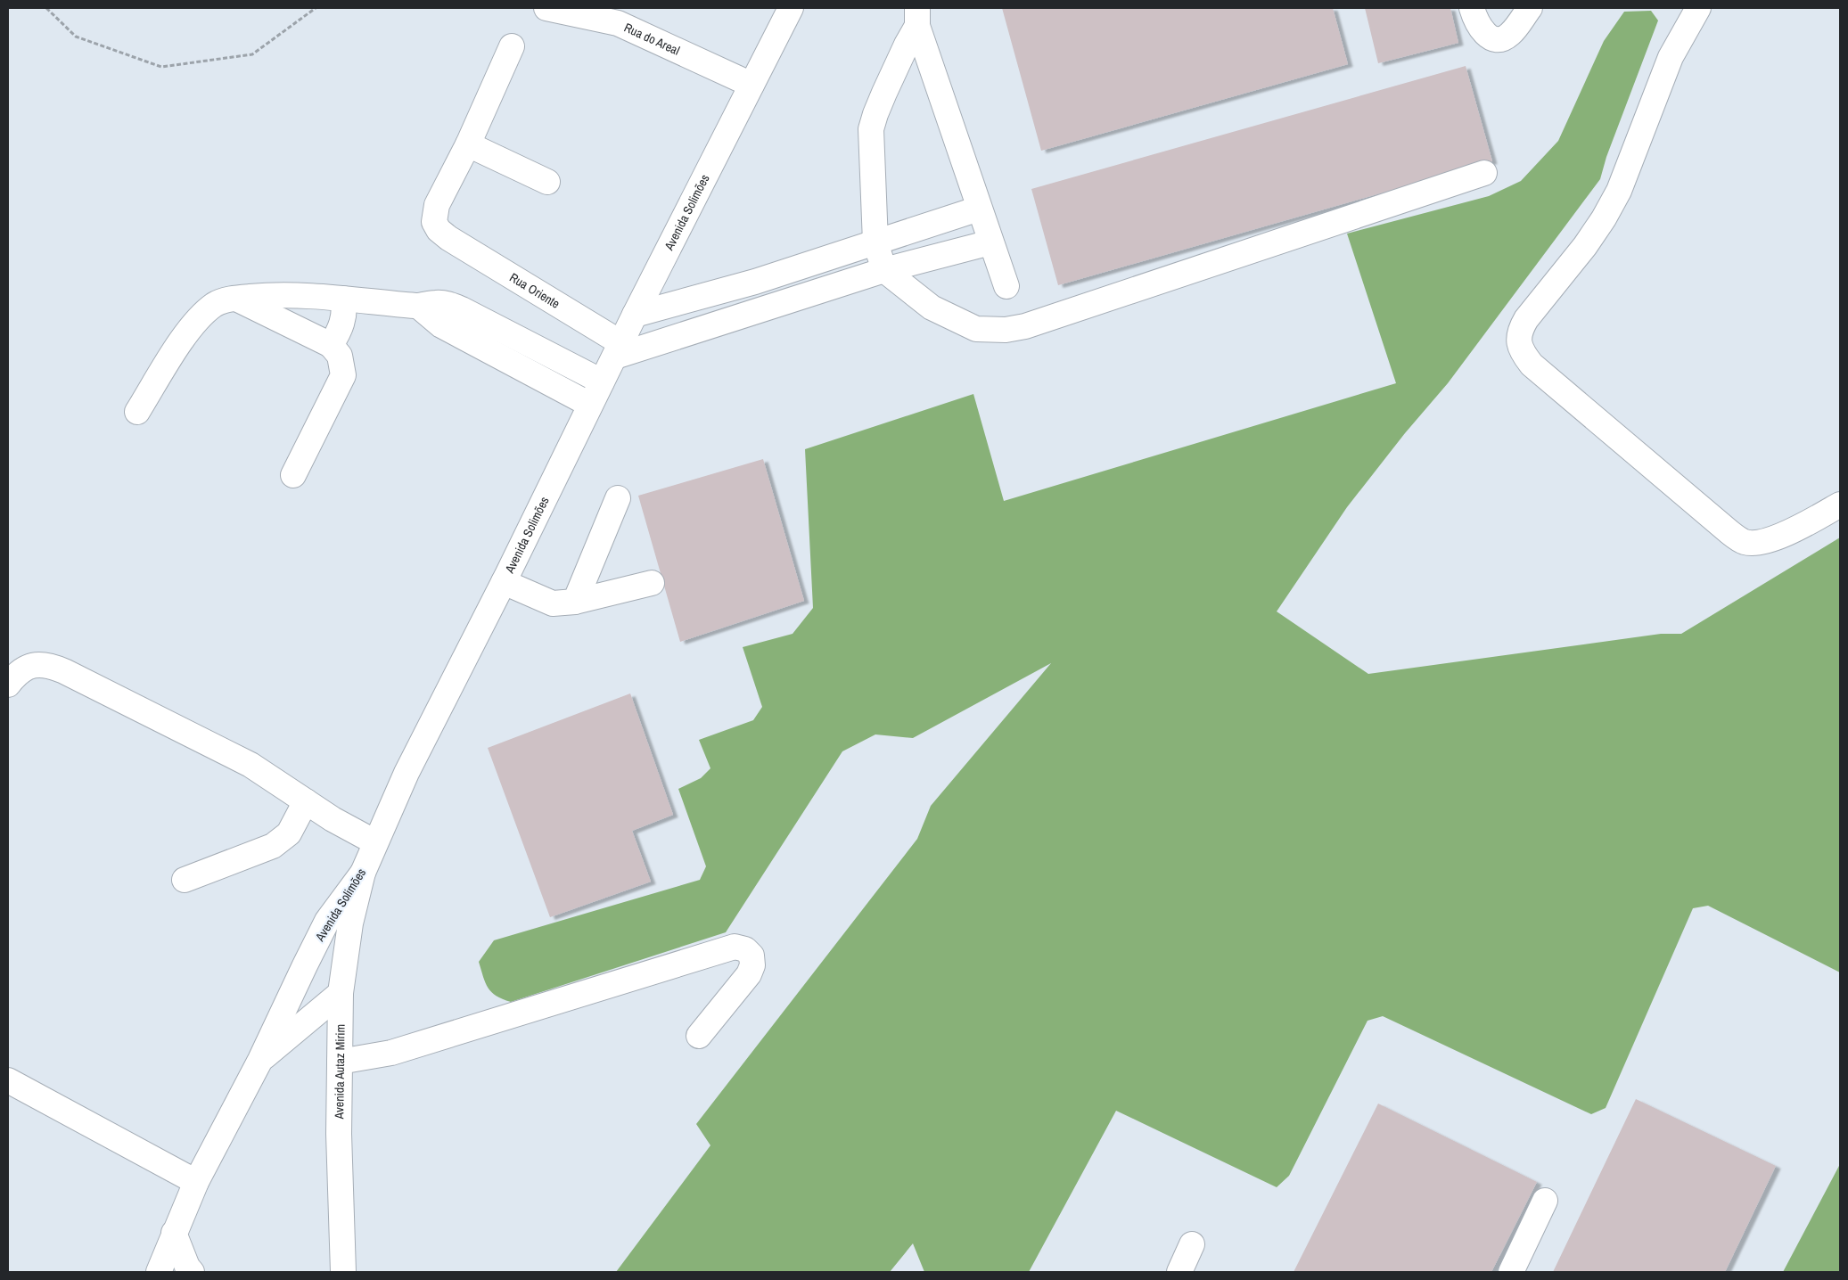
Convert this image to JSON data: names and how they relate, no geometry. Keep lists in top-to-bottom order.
{
  "streets": {
    "main road": [
      "Rua do Areal",
      "Avenida Solimões",
      "Rua Oriente",
      "Avenida Autaz Mirim"
    ]
  },
  "crossings": [
    ["Rua do Areal", "Avenida Solimões"],
    ["Avenida Solimões", "Rua Oriente"],
    ["Avenida Solimões", "Avenida Autaz Mirim"]
  ]
}
